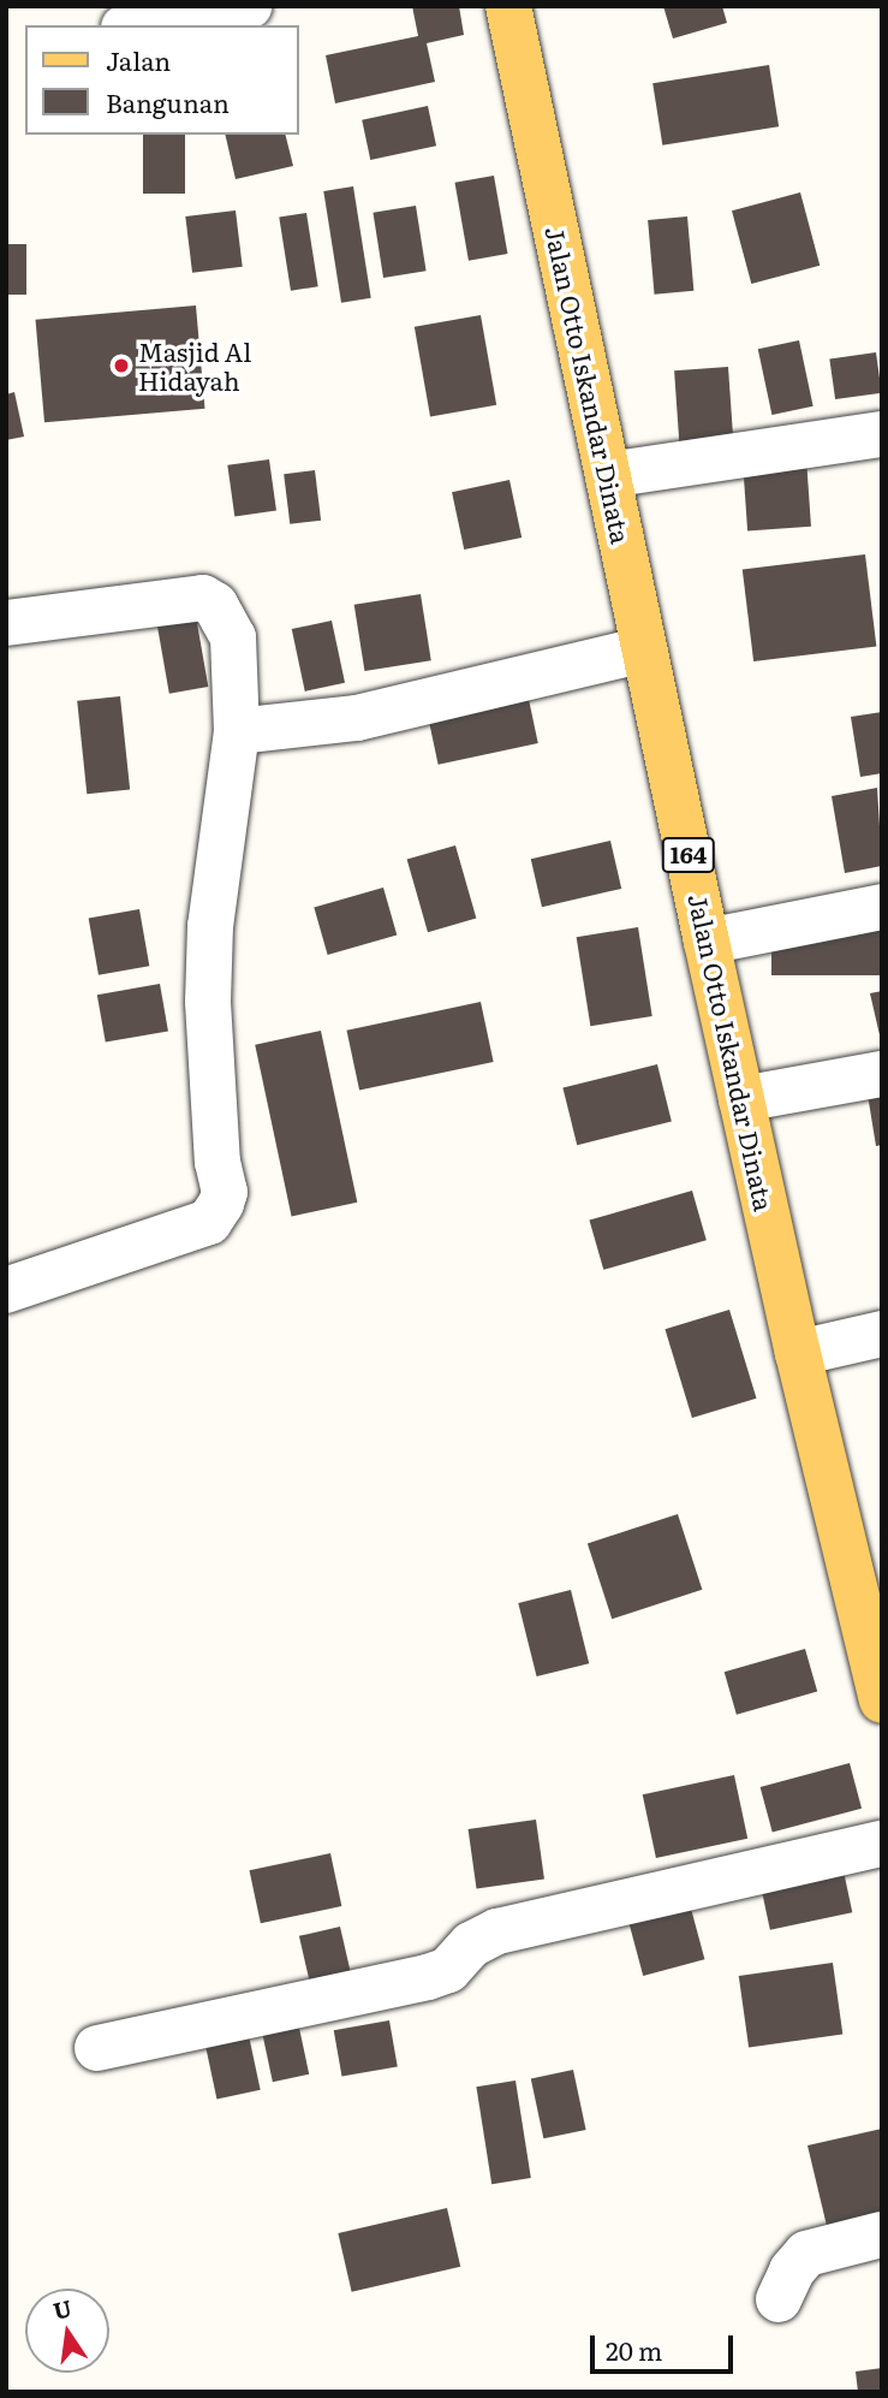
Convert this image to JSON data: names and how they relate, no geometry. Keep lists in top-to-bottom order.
{
  "streets": {
    "main road": ["Jalan Otto Iskandar Dinata", "164"]
  },
  "places": ["Masjid Al Hidayah"],
  "legend": ["Jalan", "Bangunan"],
  "scale_bar": "20 m",
  "north": "top"
}
